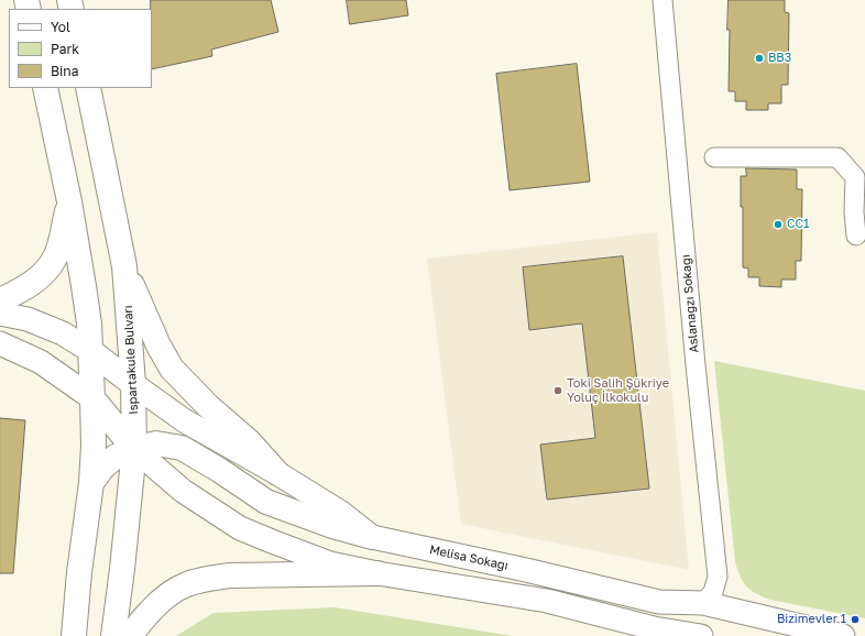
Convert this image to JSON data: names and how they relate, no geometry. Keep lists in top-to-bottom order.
{
  "streets": {
    "main road": ["Ispartakule Bulvarı"],
    "street": ["Aslanağzı Sokağı", "Melisa Sokağı"]
  },
  "crossings": [
    ["Aslanağzı Sokağı", "Melisa Sokağı"],
    ["Ispartakule Bulvarı", "Melisa Sokağı"]
  ],
  "places": [
    "BB3",
    "CC1",
    "Toki Salih Şükriye Yoluç İlkokulu",
    "Bizimevler 1"
  ],
  "legend": ["Yol", "Park", "Bina"]
}
